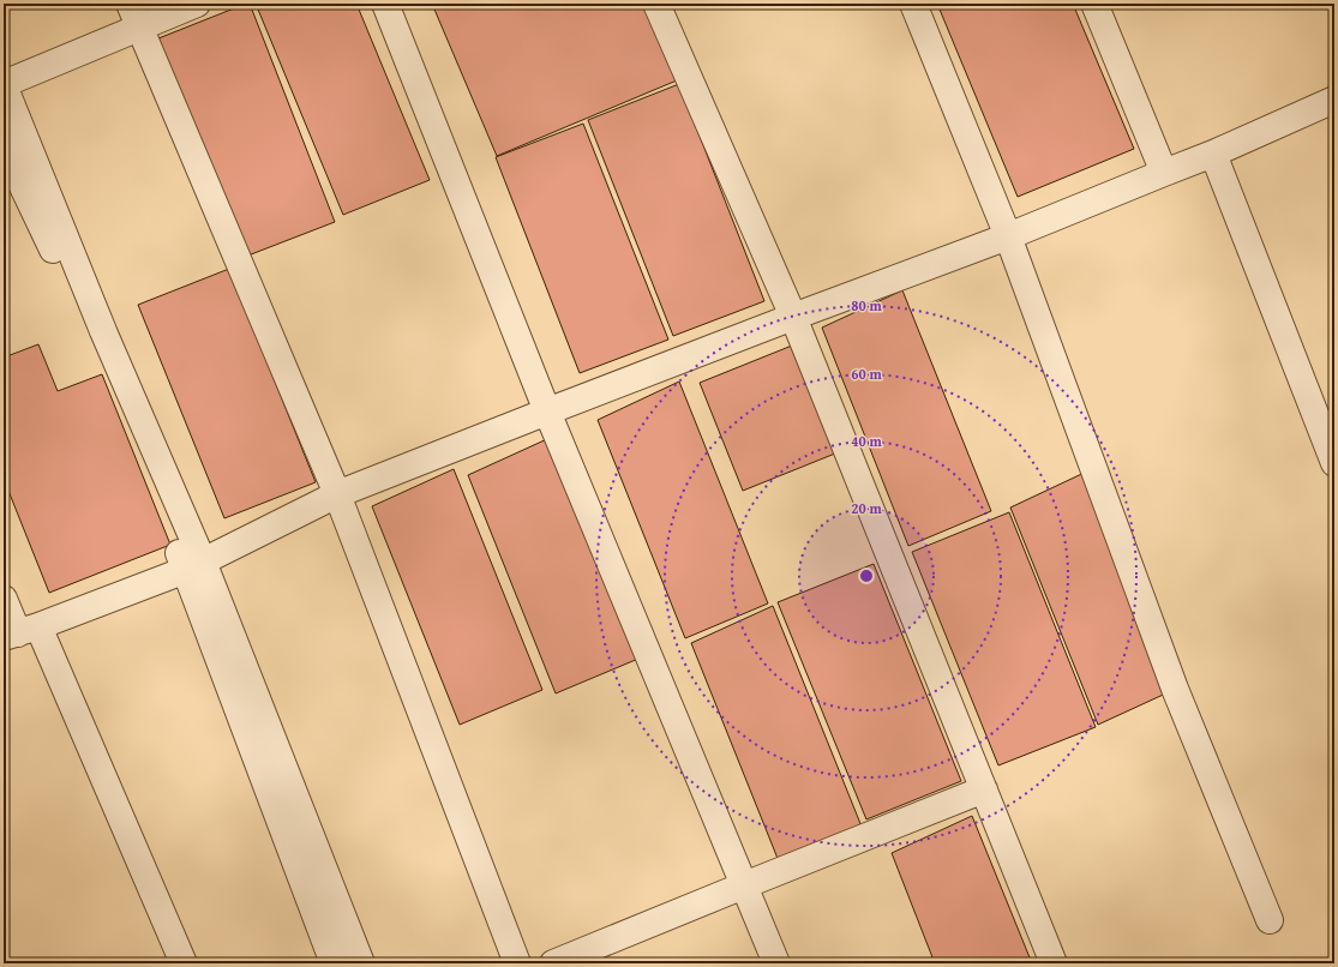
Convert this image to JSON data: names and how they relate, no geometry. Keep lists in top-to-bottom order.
{
  "rings": [
    "80 m",
    "60 m",
    "40 m",
    "20 m"
  ]
}
